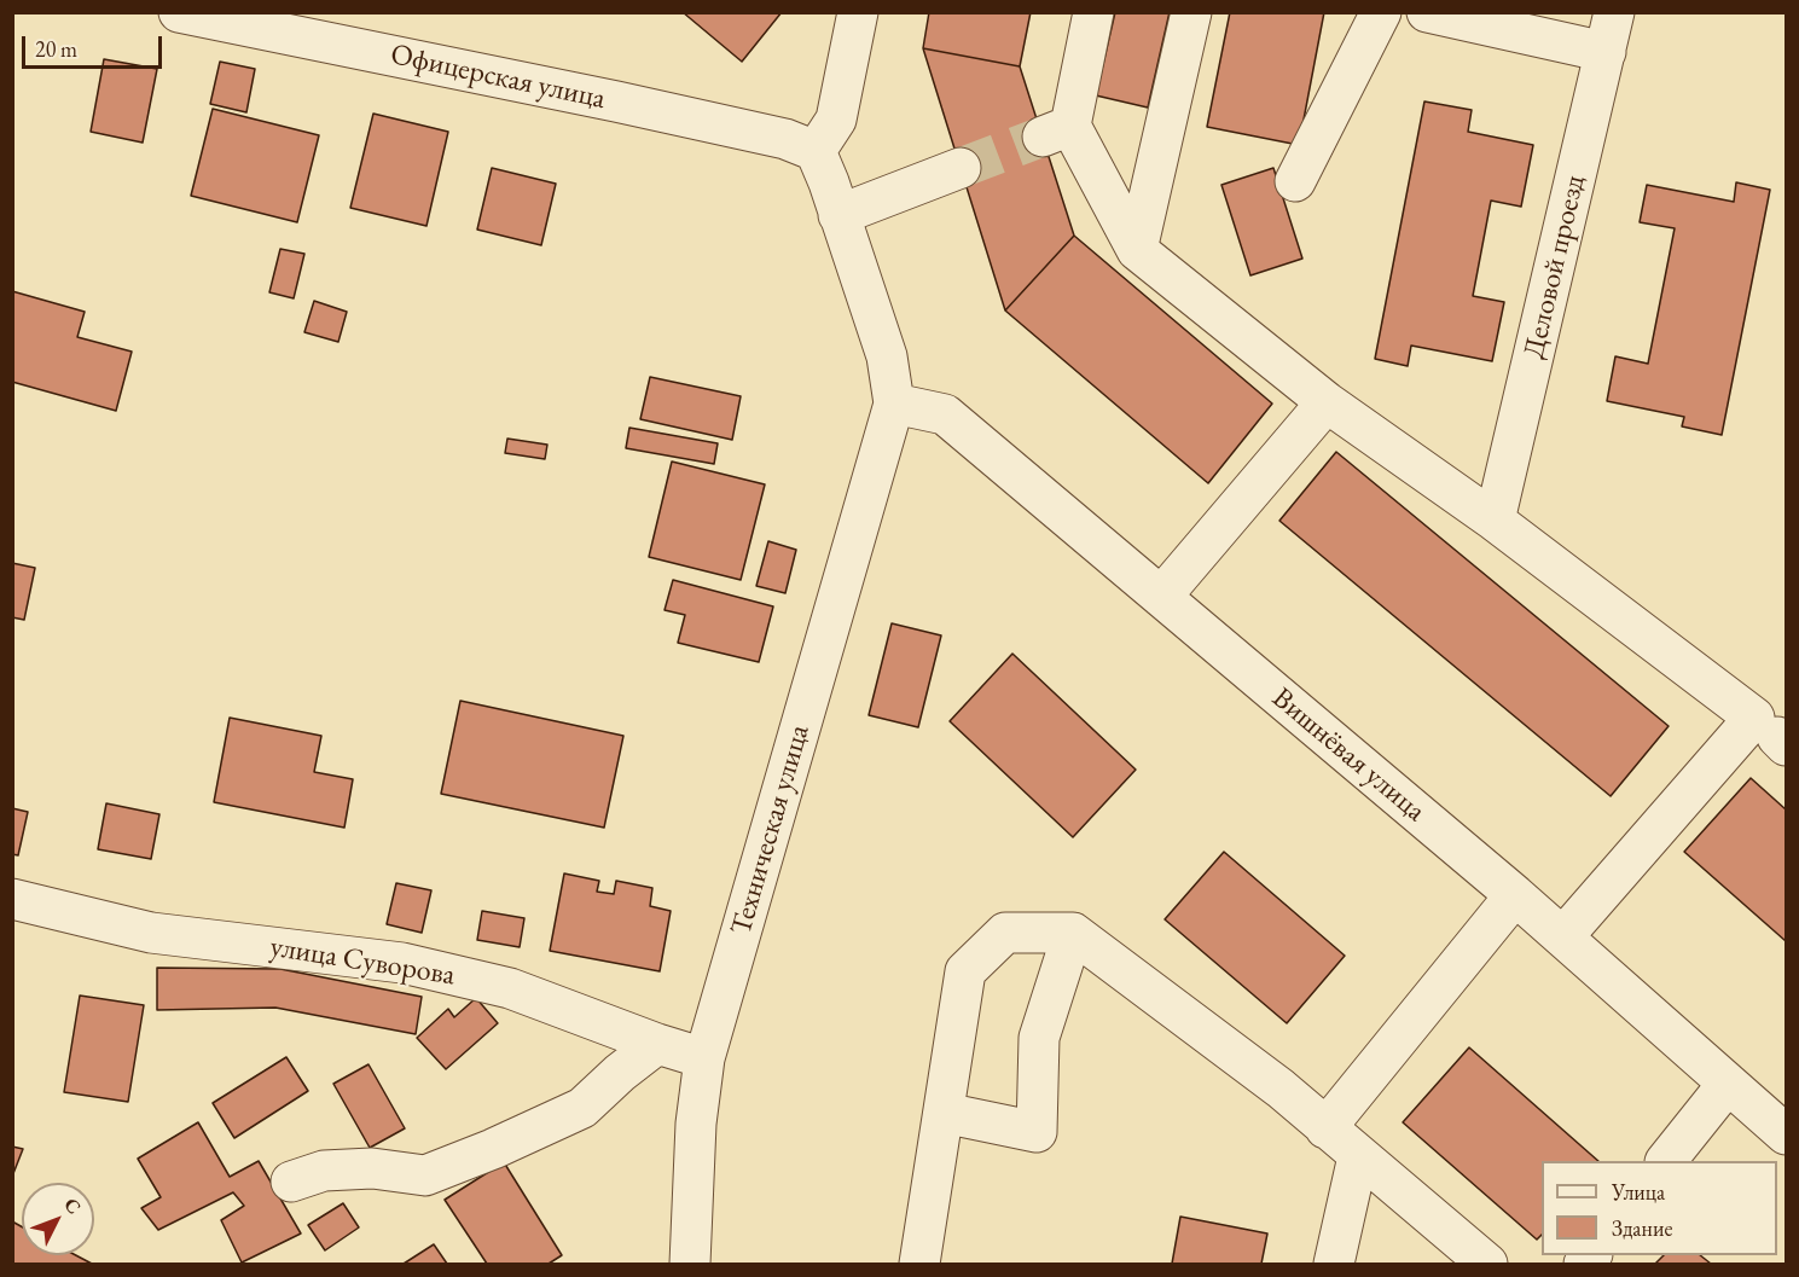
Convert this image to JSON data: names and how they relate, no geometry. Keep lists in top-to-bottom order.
{
  "streets": {
    "street": [
      "Офицерская улица",
      "Деловой проезд",
      "Вишнёвая улица",
      "Техническая улица",
      "улица Суворова"
    ]
  },
  "crossings": [
    ["Вишнёвая улица", "Техническая улица"],
    ["Техническая улица", "улица Суворова"]
  ],
  "legend": ["Улица", "Здание"],
  "scale_bar": "20 m",
  "north": "top right"
}
